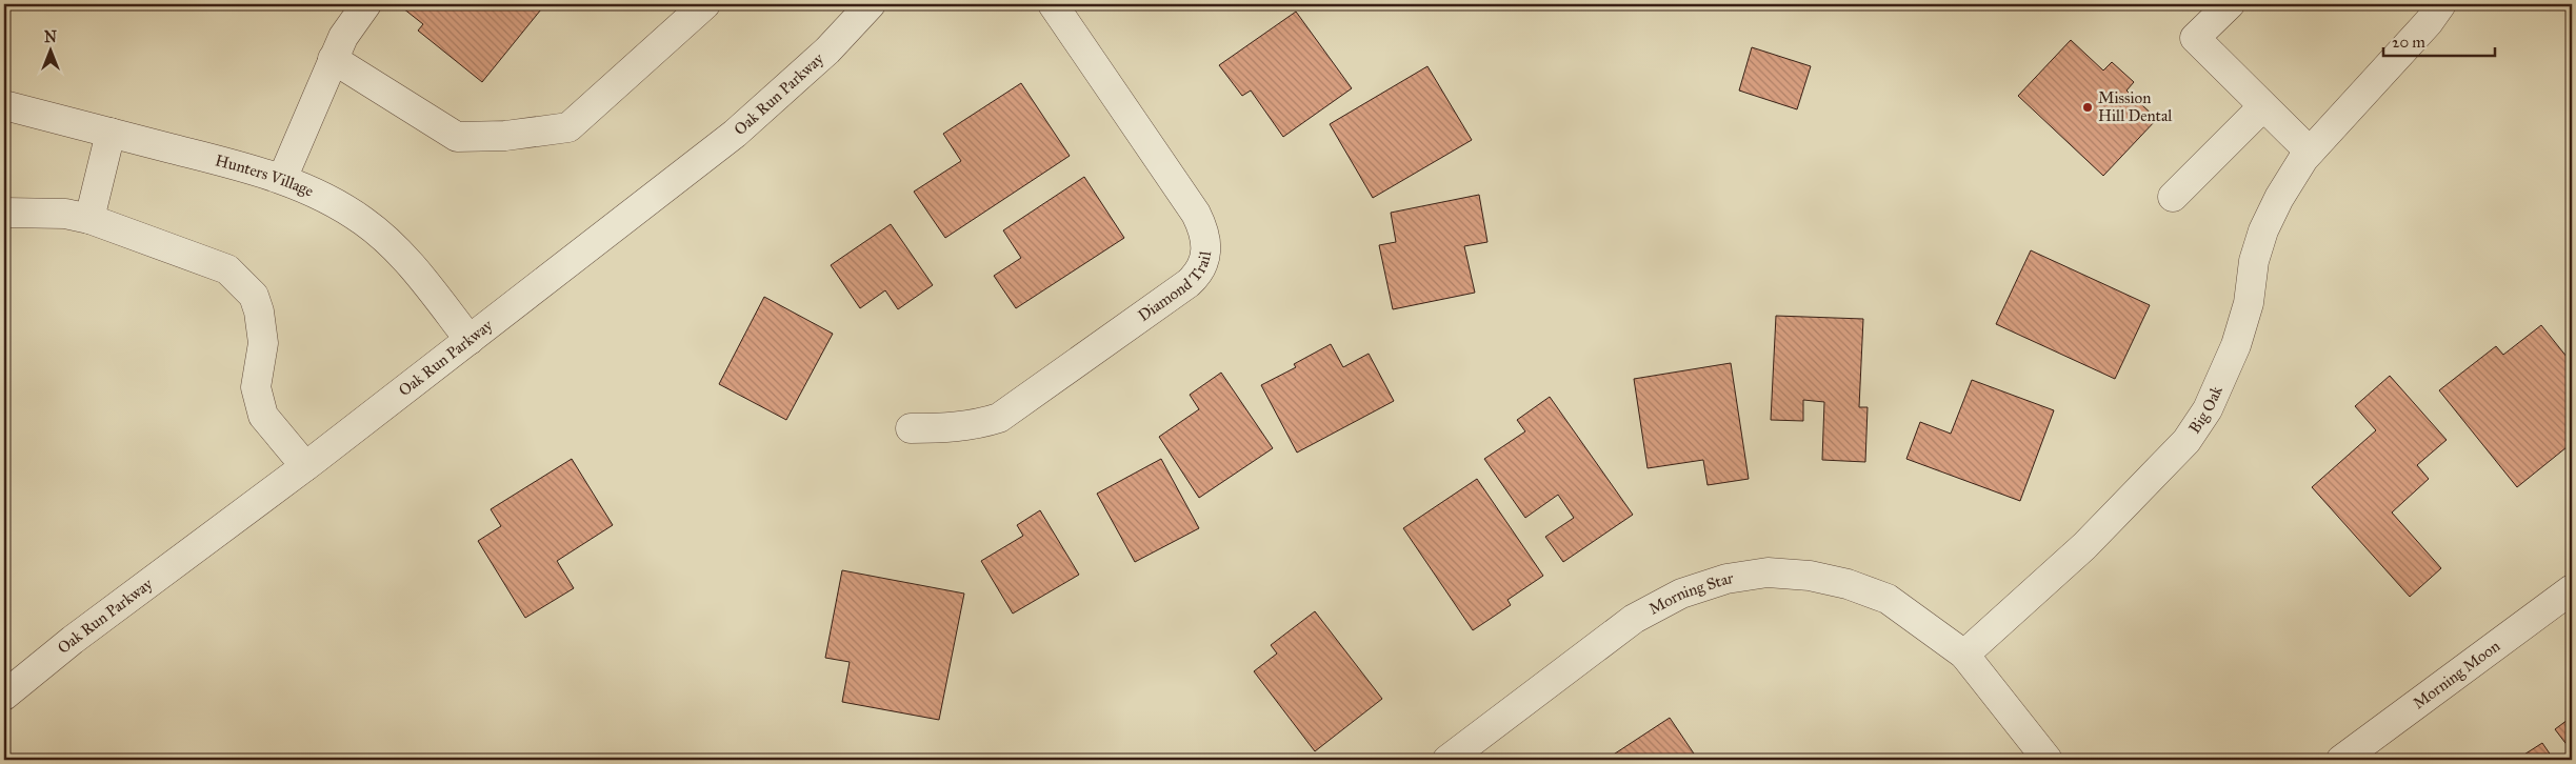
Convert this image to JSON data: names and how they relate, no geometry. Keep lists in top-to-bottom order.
{
  "streets": {
    "street": [
      "Oak Run Parkway",
      "Hunters Village",
      "Diamond Trail",
      "Big Oak",
      "Morning Star",
      "Morning Moon"
    ]
  },
  "crossings": [
    ["Oak Run Parkway", "Hunters Village"],
    ["Big Oak", "Morning Star"]
  ],
  "places": ["Mission Hill Dental"],
  "scale_bar": "20 m",
  "north": "top"
}
